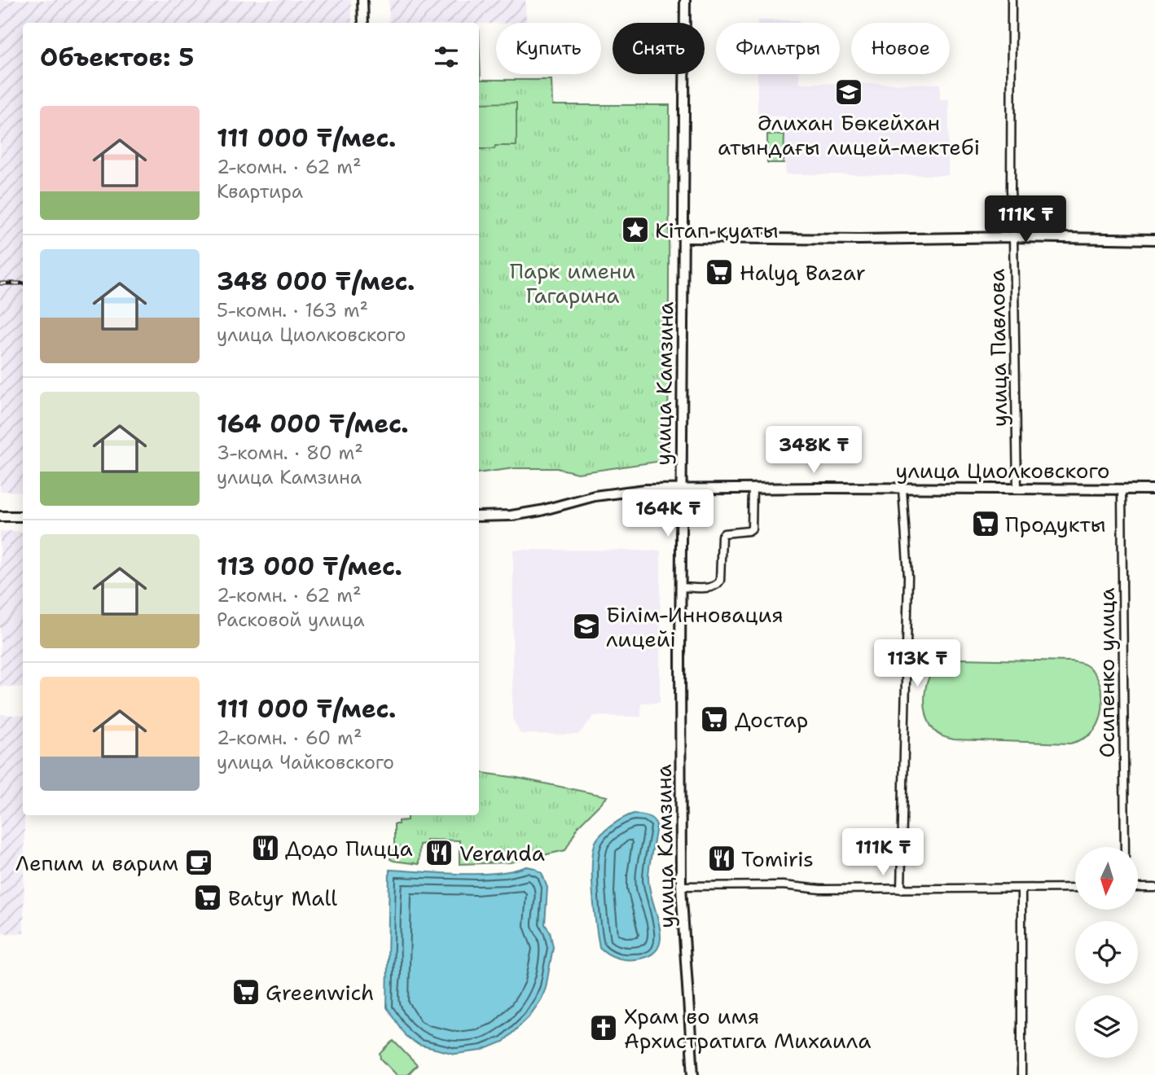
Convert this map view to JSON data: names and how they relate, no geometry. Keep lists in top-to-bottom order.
{
  "streets": {
    "main road": ["улица Камзина", "улица Циолковского"],
    "street": ["улица Павлова", "Осипенко улица"]
  },
  "crossings": [
    ["улица Павлова", "улица Циолковского"],
    ["улица Камзина", "улица Циолковского"],
    ["улица Циолковского", "Осипенко улица"]
  ],
  "parks": ["Парк имени Гагарина"],
  "places": {
    "school or university": ["Әлихан Бөкейхан атындағы лицей-мектебі", "Білім-Инновация лицейі"],
    "place": ["Кітап қуаты"],
    "supermarket": [
      "Halyq Bazar",
      "Продукты",
      "Достар",
      "Batyr Mall",
      "Greenwich"
    ],
    "restaurant": ["Додо Пицца", "Veranda", "Tomiris"],
    "cafe": ["Лепим и варим"],
    "church": ["Храм во имя Архистратига Михаила"]
  },
  "north": "bottom",
  "page": {
    "chip": [
      "Купить",
      "Снять",
      "Фильтры",
      "Новое"
    ],
    "heading": "Объектов: 5",
    "list": [
      {
        "name": "111 000 ₸/мес.",
        "note": "2-комн. · 62 m² · Квартира"
      },
      {
        "name": "348 000 ₸/мес.",
        "note": "5-комн. · 163 m² · улица Циолковского"
      },
      {
        "name": "164 000 ₸/мес.",
        "note": "3-комн. · 80 m² · улица Камзина"
      },
      {
        "name": "113 000 ₸/мес.",
        "note": "2-комн. · 62 m² · Расковой улица"
      },
      {
        "name": "111 000 ₸/мес.",
        "note": "2-комн. · 60 m² · улица Чайковского"
      }
    ],
    "price": [
      "111K ₸",
      "348K ₸",
      "164K ₸",
      "113K ₸",
      "111K ₸"
    ]
  }
}
